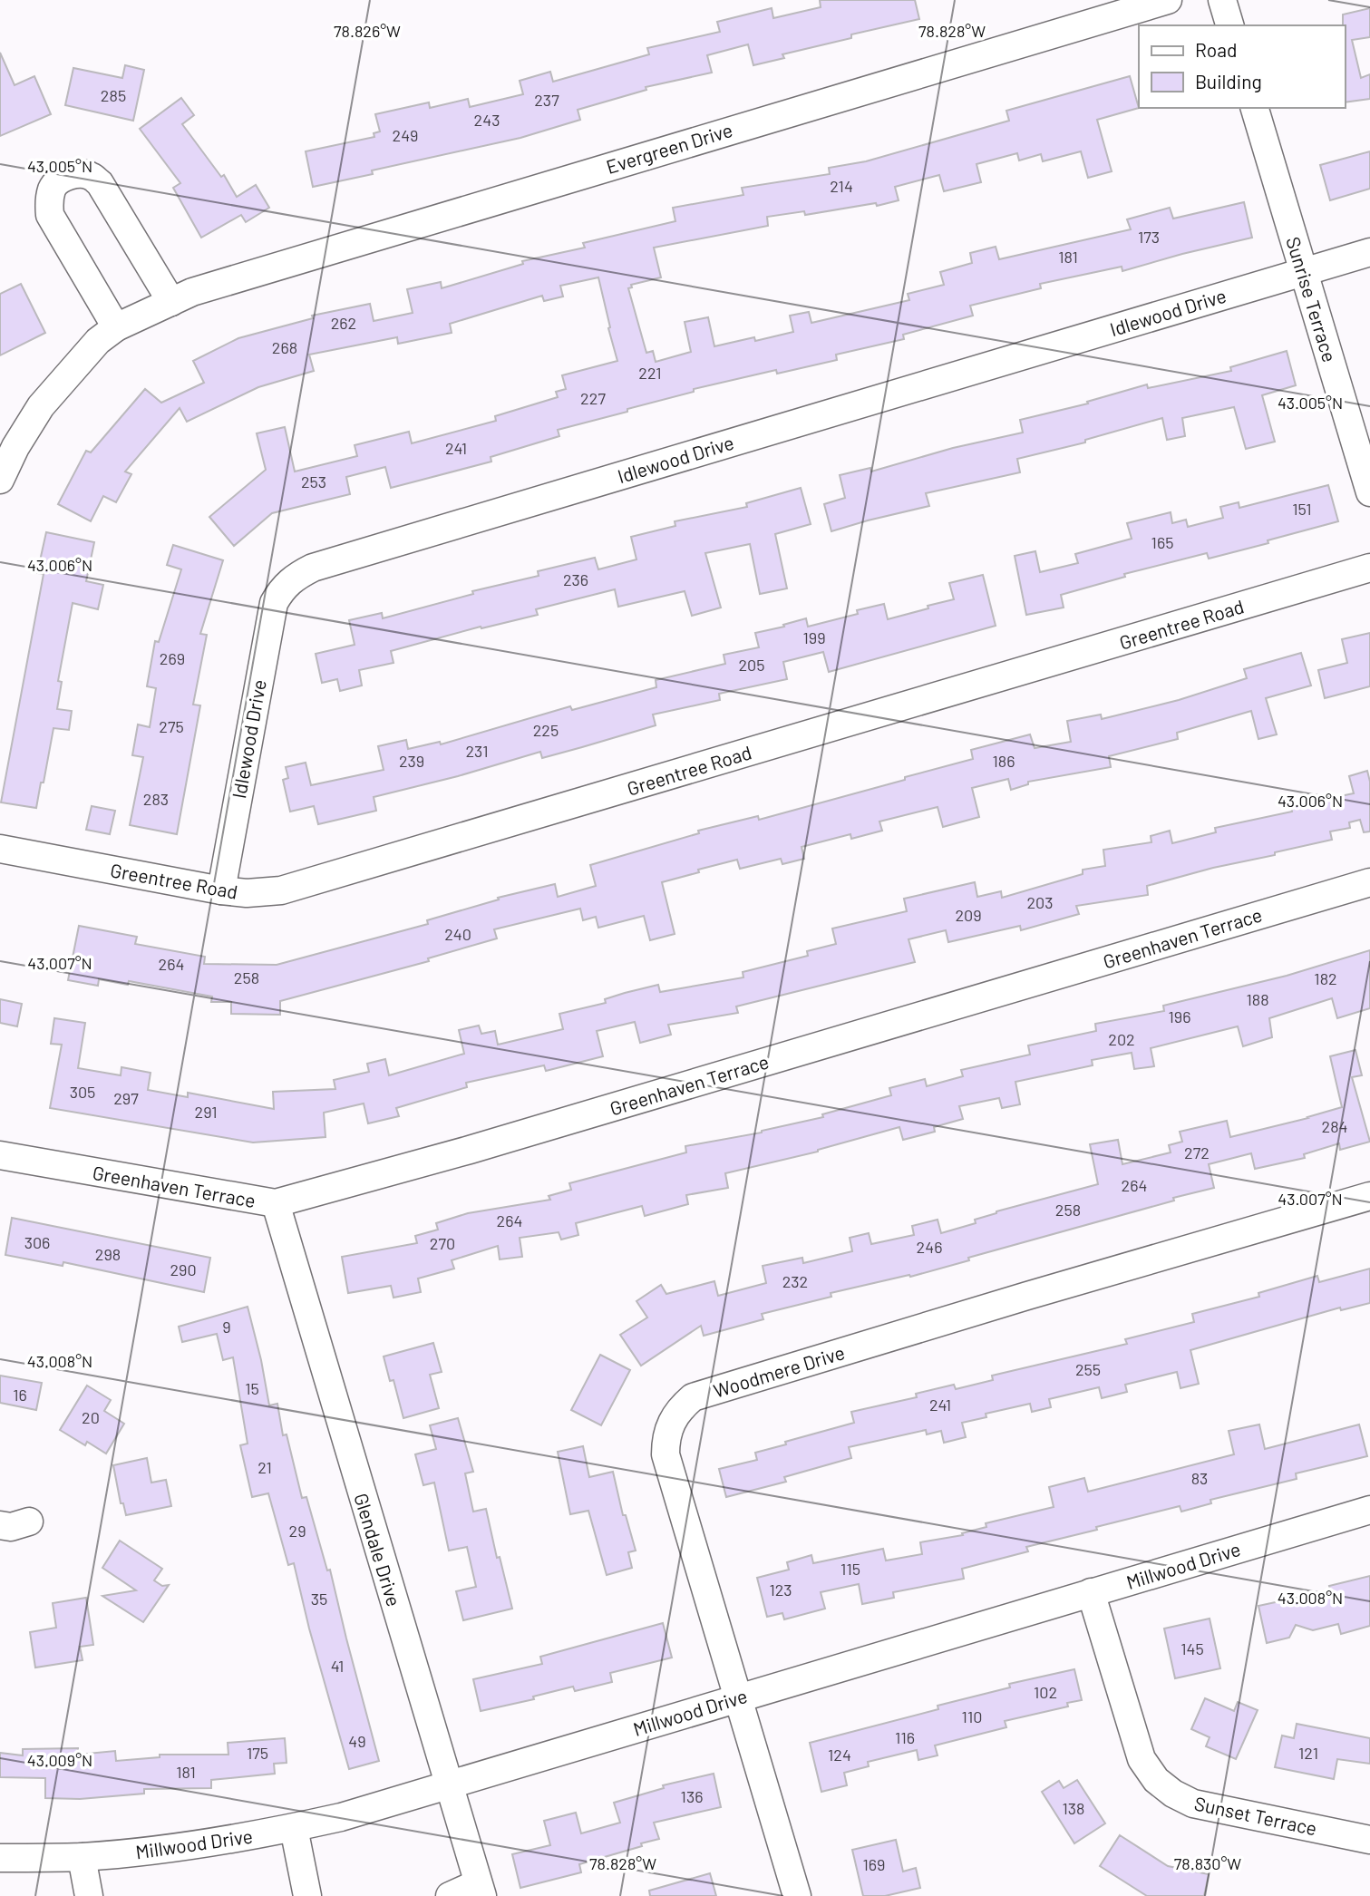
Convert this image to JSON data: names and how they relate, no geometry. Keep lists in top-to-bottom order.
{
  "streets": {
    "street": [
      "Evergreen Drive",
      "Sunrise Terrace",
      "Idlewood Drive",
      "Greentree Road",
      "Greenhaven Terrace",
      "Woodmere Drive",
      "Glendale Drive",
      "Millwood Drive",
      "Sunset Terrace"
    ]
  },
  "crossings": [
    ["Sunrise Terrace", "Idlewood Drive"],
    ["Idlewood Drive", "Greentree Road"],
    ["Greenhaven Terrace", "Glendale Drive"],
    ["Woodmere Drive", "Millwood Drive"],
    ["Glendale Drive", "Millwood Drive"],
    ["Millwood Drive", "Sunset Terrace"]
  ],
  "house_numbers": [
    "285",
    "237",
    "243",
    "249",
    "214",
    "173",
    "181",
    "262",
    "268",
    "221",
    "227",
    "241",
    "253",
    "151",
    "165",
    "236",
    "199",
    "269",
    "205",
    "275",
    "225",
    "231",
    "239",
    "186",
    "283",
    "203",
    "209",
    "240",
    "264",
    "258",
    "182",
    "188",
    "196",
    "202",
    "305",
    "297",
    "291",
    "284",
    "272",
    "264",
    "258",
    "264",
    "306",
    "270",
    "246",
    "298",
    "290",
    "232",
    "9",
    "255",
    "15",
    "16",
    "241",
    "20",
    "21",
    "83",
    "29",
    "115",
    "123",
    "35",
    "145",
    "41",
    "102",
    "110",
    "116",
    "49",
    "175",
    "121",
    "124",
    "181",
    "136",
    "138",
    "169"
  ],
  "legend": ["Road", "Building"],
  "coordinates": [
    "78.826°W",
    "78.828°W",
    "43.005°N",
    "43.006°N",
    "43.007°N",
    "43.008°N",
    "43.009°N",
    "78.830°W"
  ]
}
